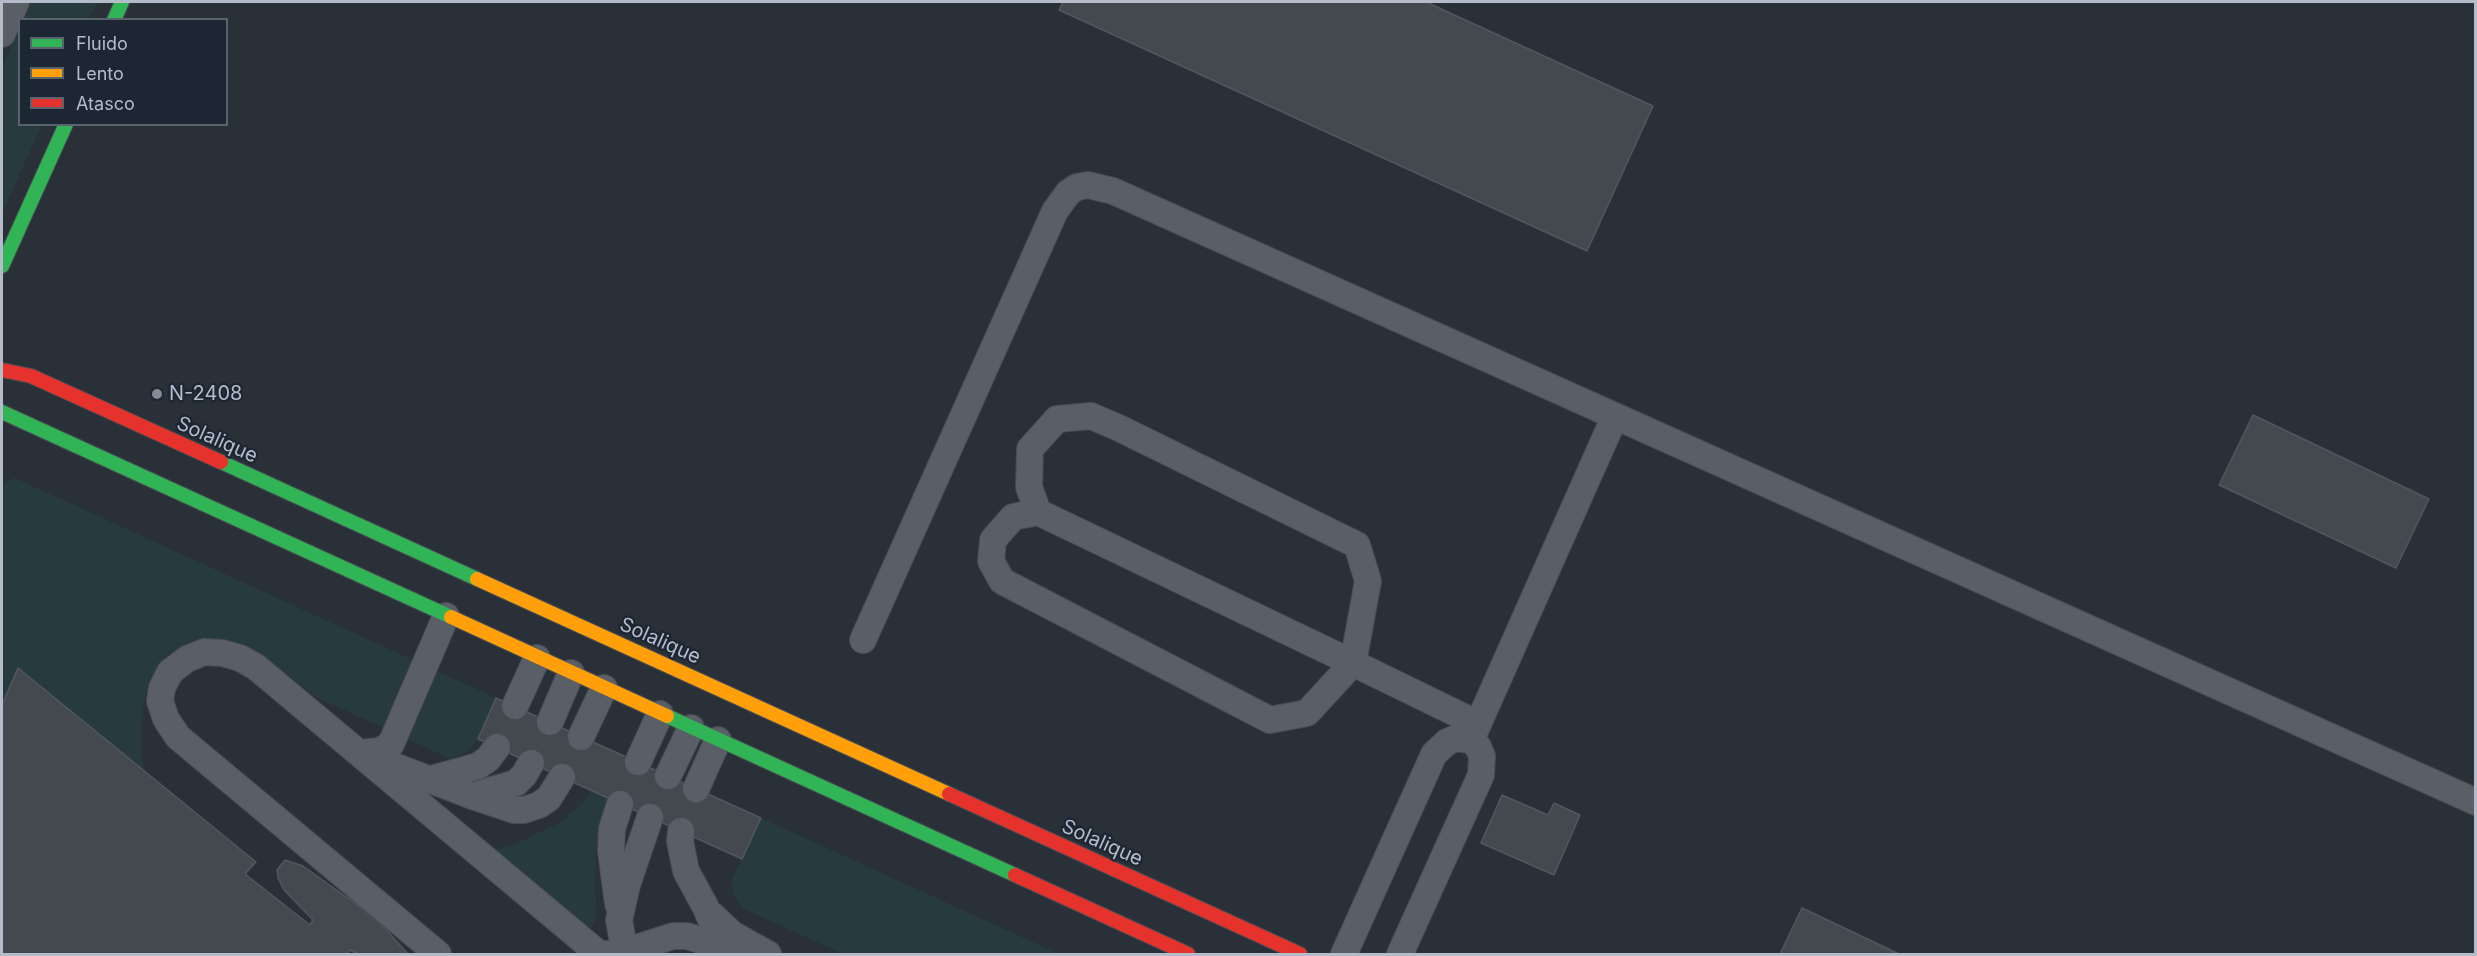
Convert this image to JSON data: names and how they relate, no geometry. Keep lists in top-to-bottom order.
{
  "streets": {
    "main road": ["Solalique"]
  },
  "places": ["N-2408"],
  "legend": ["Fluido", "Lento", "Atasco"]
}
